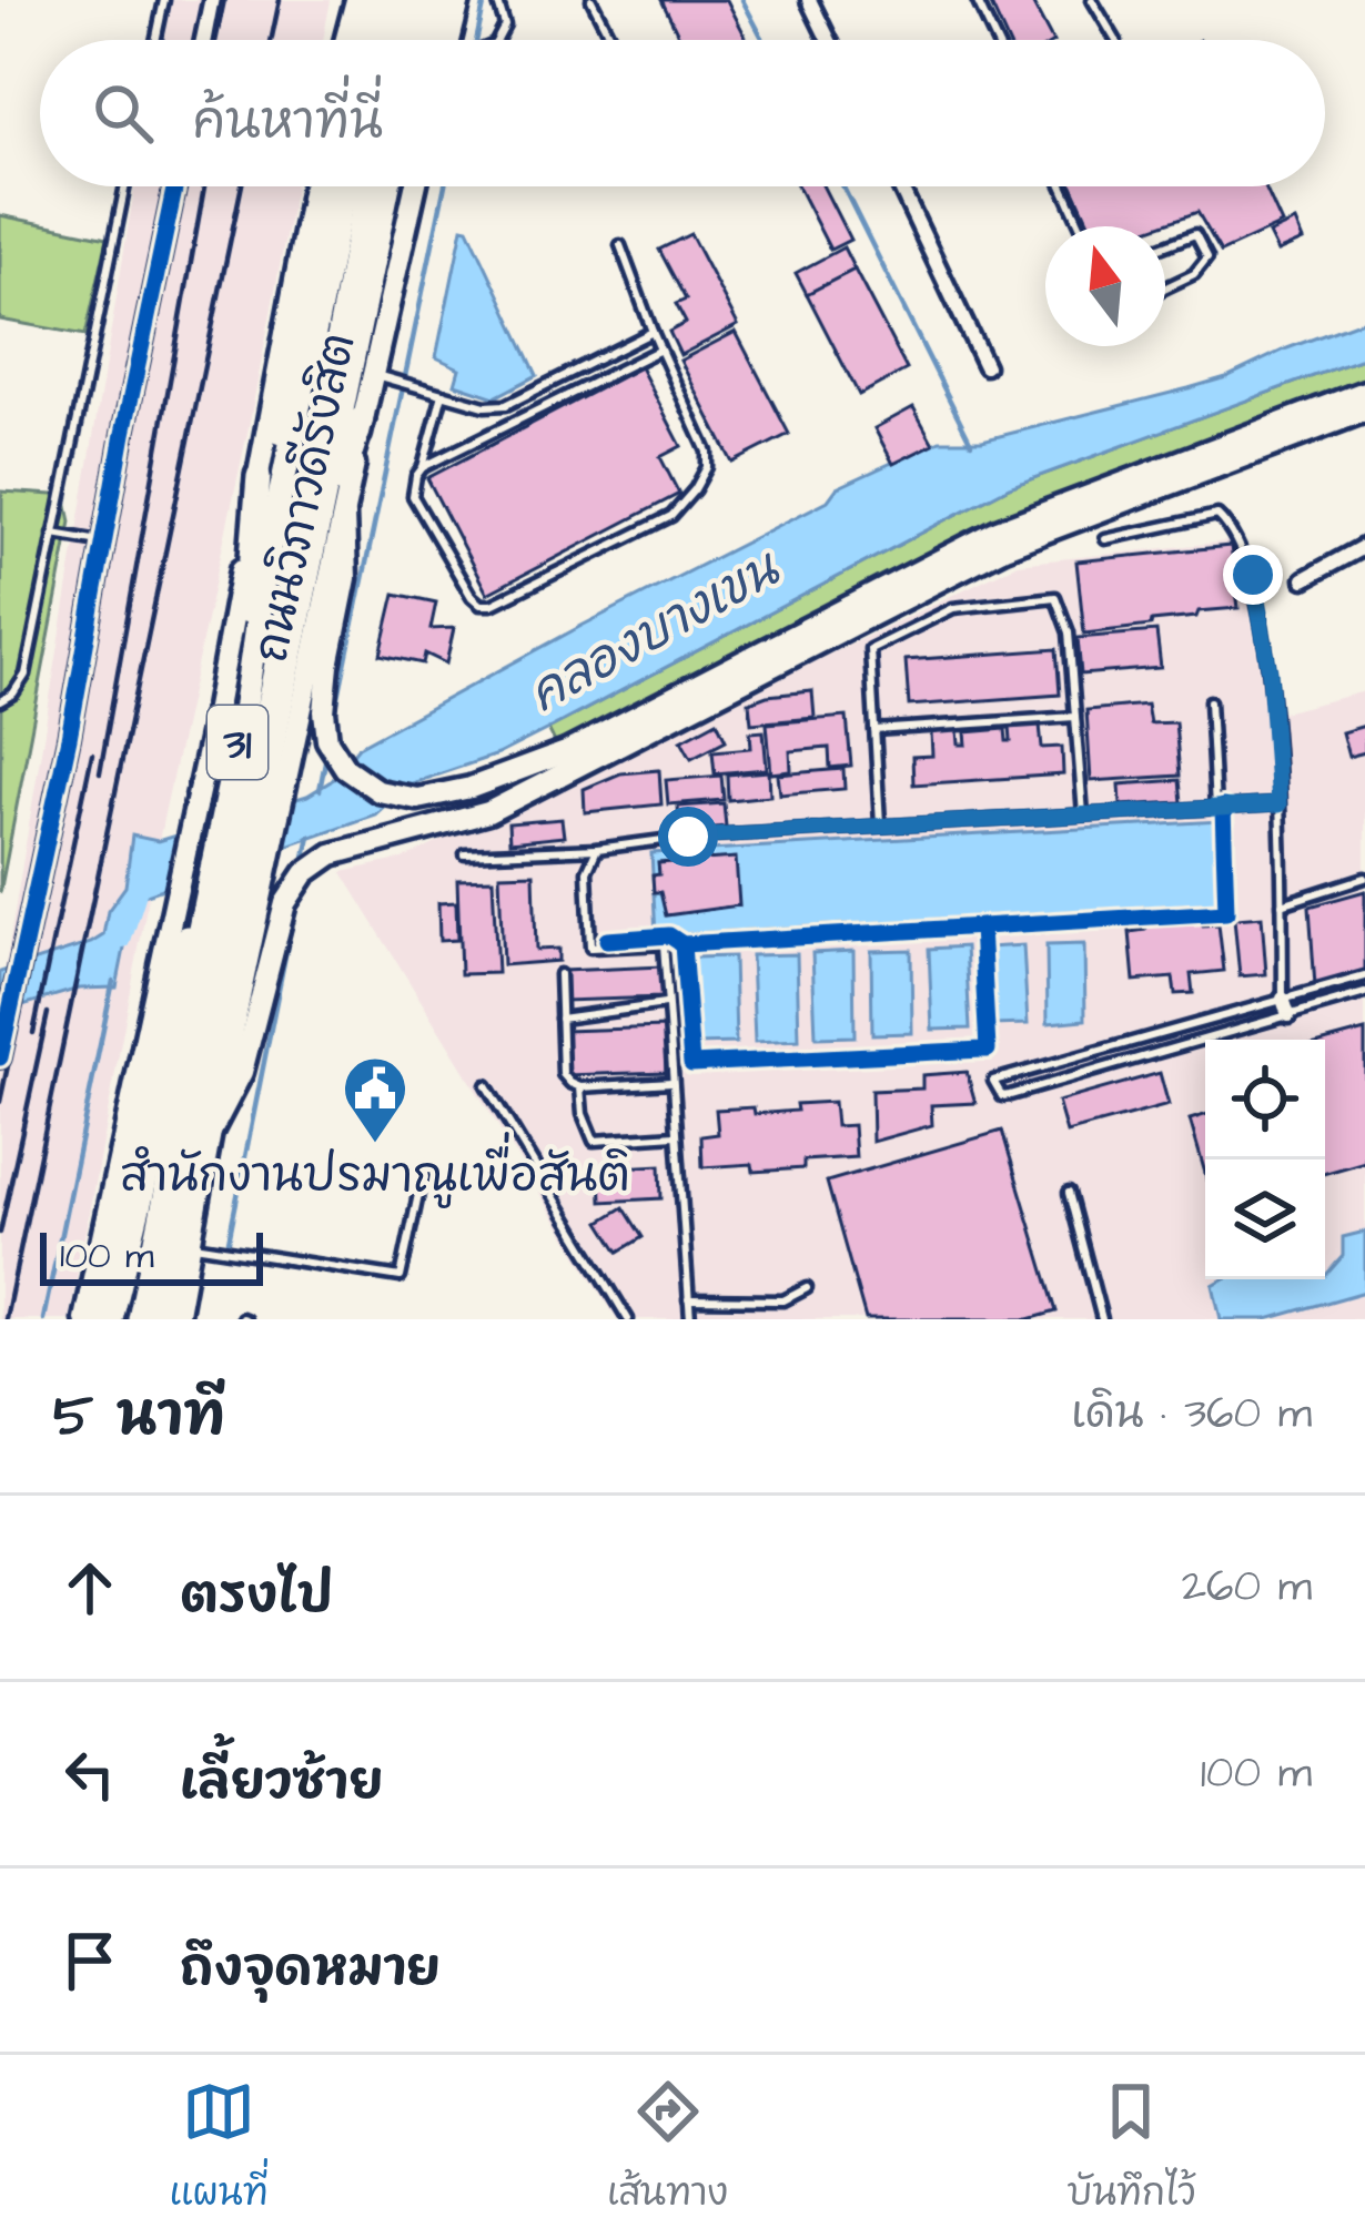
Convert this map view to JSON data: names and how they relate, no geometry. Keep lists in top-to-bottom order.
{
  "streets": {
    "highway": ["ถนนวิภาวดีรังสิต", "31"]
  },
  "water": ["คลองบางเขน"],
  "places": {
    "public building": ["สำนักงานปรมาณูเพื่อสันติ"]
  },
  "scale_bar": "100 m",
  "north": "top",
  "page": {
    "search": "ค้นหาที่นี่",
    "scale": "100 m",
    "heading": ["5 นาที", "เดิน · 360 m"],
    "list": [
      ["ตรงไป", "260 m"],
      ["เลี้ยวซ้าย", "100 m"],
      "ถึงจุดหมาย"
    ],
    "nav": ["แผนที่", "เส้นทาง", "บันทึกไว้"]
  }
}
